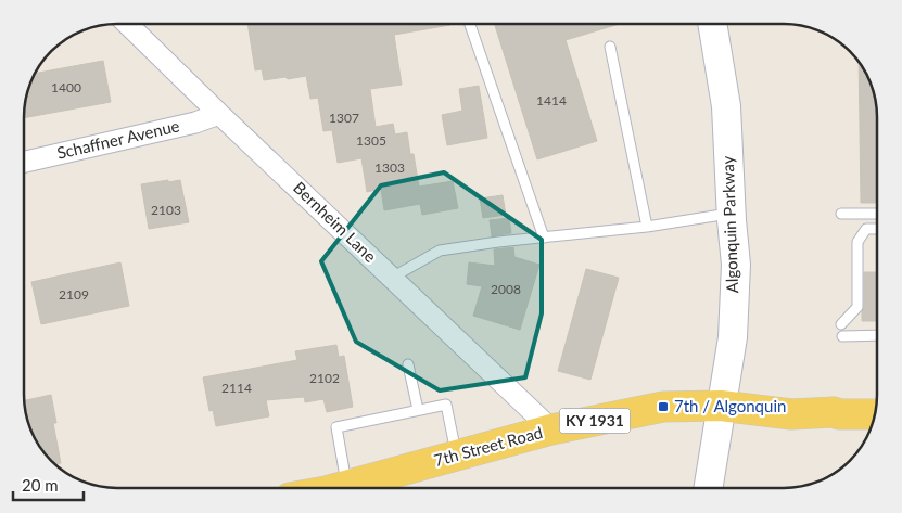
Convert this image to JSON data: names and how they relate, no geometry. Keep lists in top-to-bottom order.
{
  "streets": {
    "main road": ["Algonquin Parkway", "KY 1931", "7th Street Road"],
    "street": ["Schaffner Avenue", "Bernheim Lane"]
  },
  "crossings": [
    ["Schaffner Avenue", "Bernheim Lane"],
    ["Bernheim Lane", "7th Street Road"],
    ["Algonquin Parkway", "7th Street Road"]
  ],
  "places": {
    "transit": ["7th / Algonquin"]
  },
  "house_numbers": [
    "1400",
    "1414",
    "1307",
    "1305",
    "1303",
    "2103",
    "2008",
    "2109",
    "2102",
    "2114"
  ],
  "scale_bar": "20 m"
}
